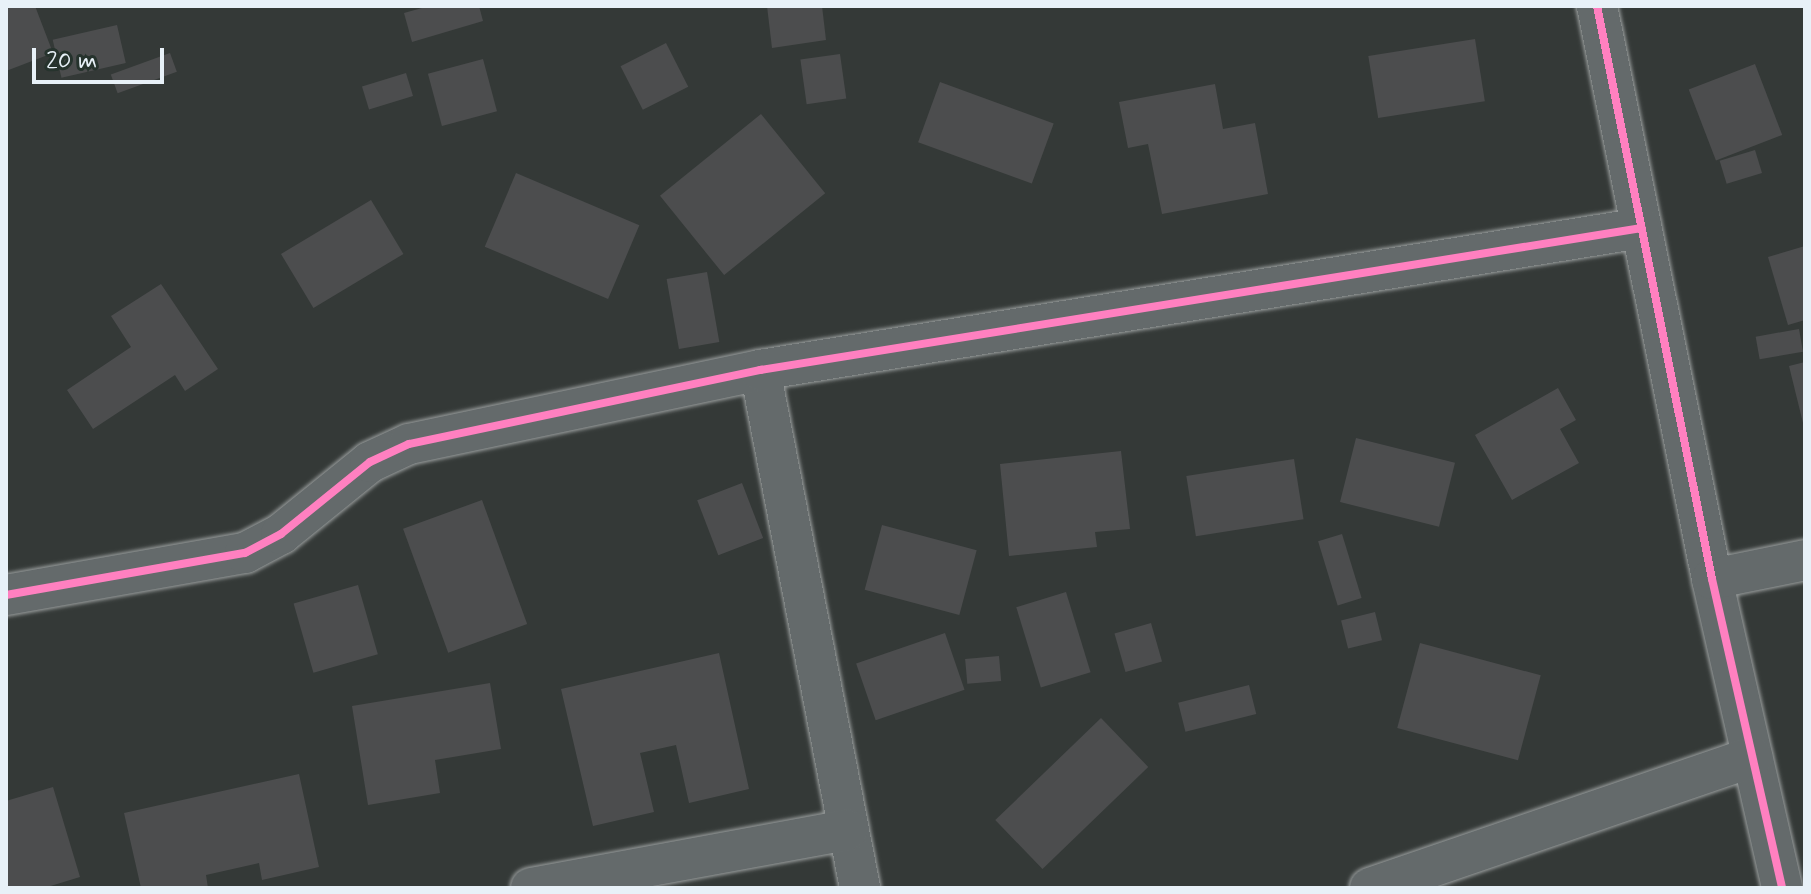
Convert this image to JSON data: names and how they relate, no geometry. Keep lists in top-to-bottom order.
{
  "scale_bar": "20 m"
}
